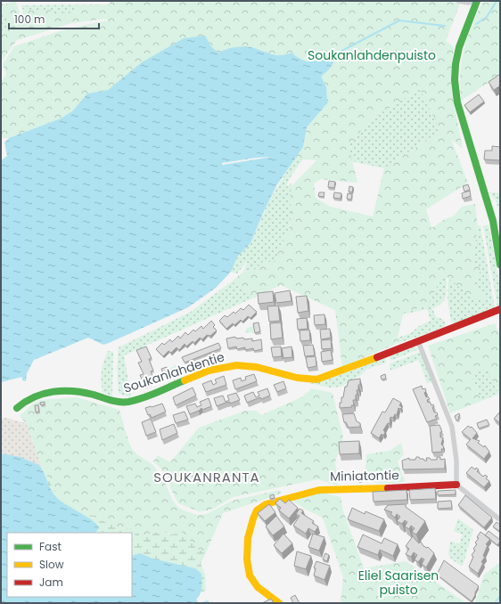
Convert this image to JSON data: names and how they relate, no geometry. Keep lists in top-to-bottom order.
{
  "streets": {
    "street": ["Soukanlahdentie", "Miniatontie"]
  },
  "districts": ["SOUKANRANTA"],
  "parks": ["Soukanlahdenpuisto", "Eliel Saarisen puisto"],
  "legend": ["Fast", "Slow", "Jam"],
  "scale_bar": "100 m"
}
